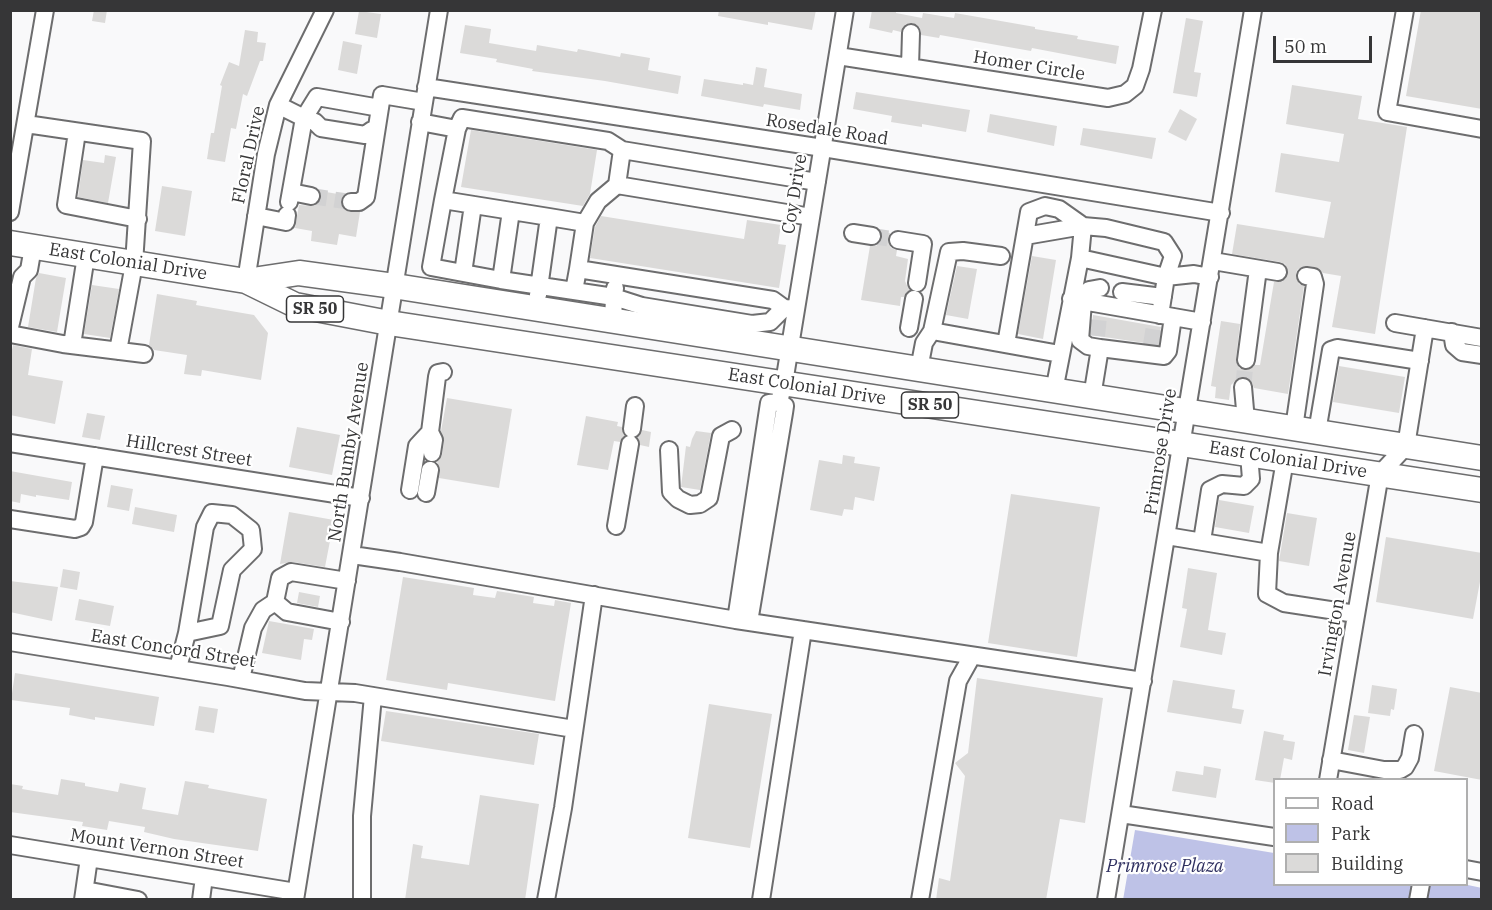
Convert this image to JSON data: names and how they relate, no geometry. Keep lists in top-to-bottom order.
{
  "streets": {
    "highway": ["East Colonial Drive", "SR 50"],
    "street": [
      "Homer Circle",
      "Rosedale Road",
      "Floral Drive",
      "Coy Drive",
      "Hillcrest Street",
      "North Bumby Avenue",
      "Primrose Drive",
      "Irvington Avenue",
      "East Concord Street",
      "Mount Vernon Street"
    ]
  },
  "crossings": [
    ["Homer Circle", "Coy Drive"],
    ["Rosedale Road", "Coy Drive"],
    ["Rosedale Road", "North Bumby Avenue"],
    ["Rosedale Road", "Primrose Drive"],
    ["Floral Drive", "East Colonial Drive"],
    ["Coy Drive", "East Colonial Drive"],
    ["East Colonial Drive", "North Bumby Avenue"],
    ["East Colonial Drive", "Primrose Drive"],
    ["East Colonial Drive", "Irvington Avenue"],
    ["Hillcrest Street", "North Bumby Avenue"],
    ["North Bumby Avenue", "East Concord Street"],
    ["North Bumby Avenue", "Mount Vernon Street"]
  ],
  "parks": ["Primrose Plaza"],
  "legend": ["Road", "Park", "Building"],
  "scale_bar": "50 m"
}
